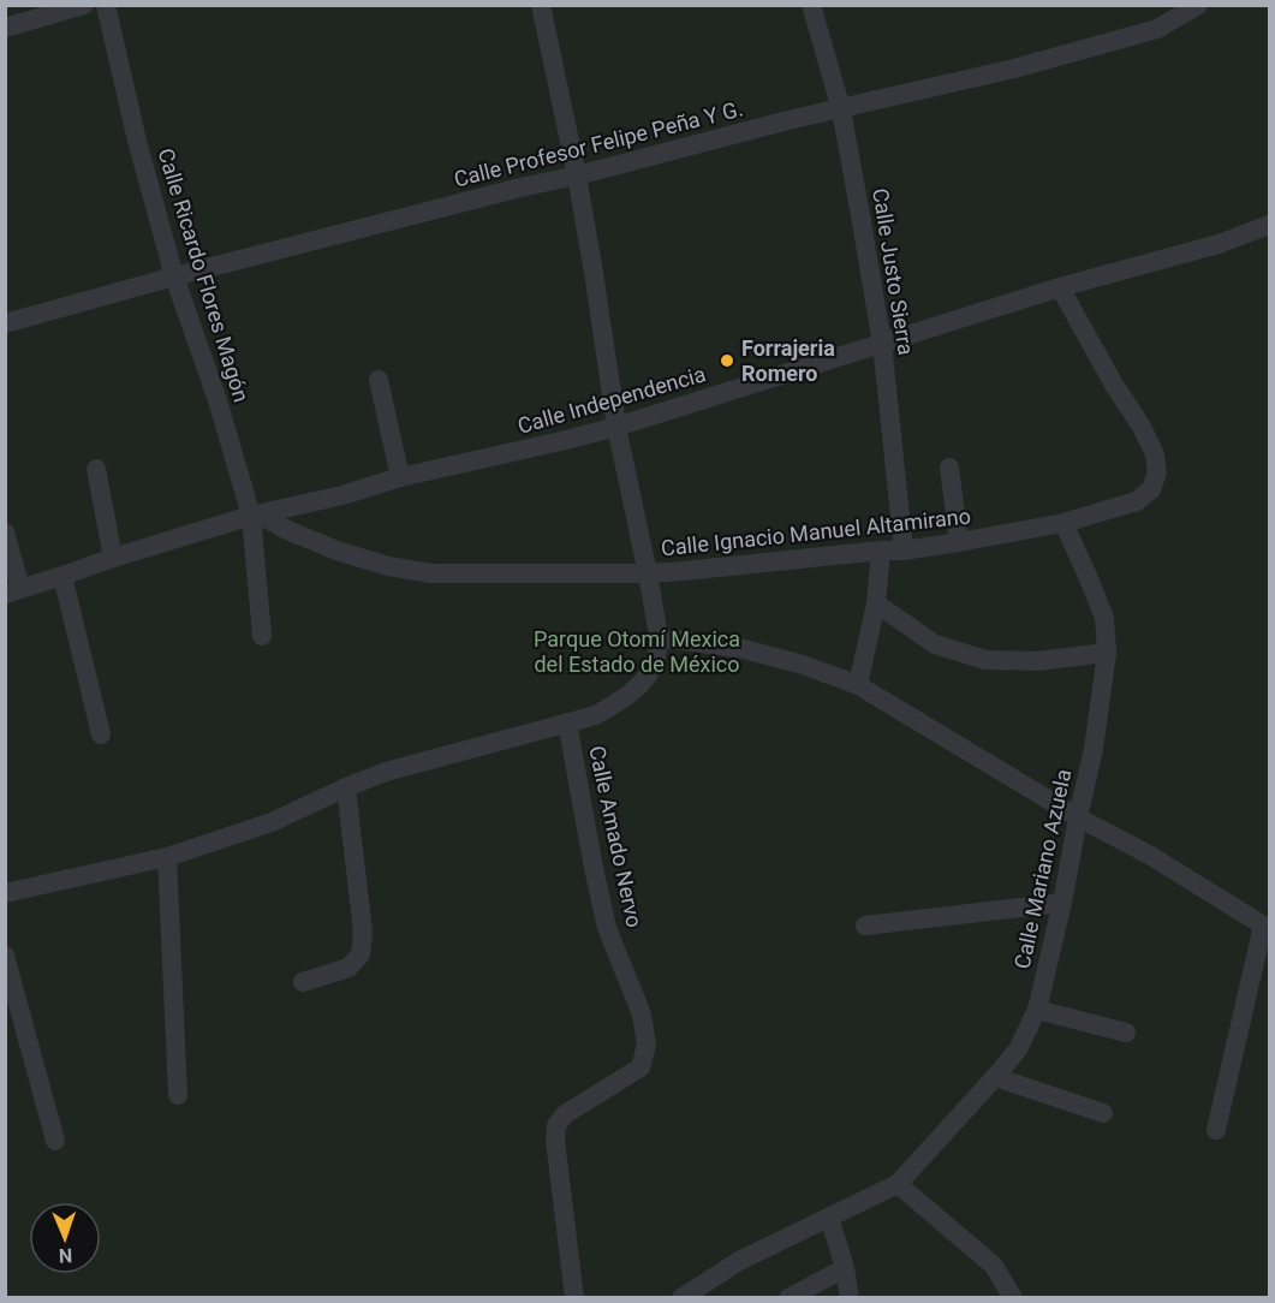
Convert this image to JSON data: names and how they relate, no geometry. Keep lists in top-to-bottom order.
{
  "streets": {
    "street": [
      "Calle Profesor Felipe Peña Y G.",
      "Calle Justo Sierra",
      "Calle Ricardo Flores Magón",
      "Calle Independencia",
      "Calle Ignacio Manuel Altamirano",
      "Calle Amado Nervo",
      "Calle Mariano Azuela"
    ]
  },
  "crossings": [
    ["Calle Profesor Felipe Peña Y G.", "Calle Justo Sierra"],
    ["Calle Profesor Felipe Peña Y G.", "Calle Ricardo Flores Magón"],
    ["Calle Justo Sierra", "Calle Independencia"],
    ["Calle Justo Sierra", "Calle Ignacio Manuel Altamirano"],
    ["Calle Ricardo Flores Magón", "Calle Independencia"],
    ["Calle Ricardo Flores Magón", "Calle Ignacio Manuel Altamirano"],
    ["Calle Independencia", "Calle Ignacio Manuel Altamirano"],
    ["Calle Ignacio Manuel Altamirano", "Calle Mariano Azuela"]
  ],
  "parks": ["Parque Otomí Mexica del Estado de México"],
  "places": ["Forrajeria Romero"],
  "north": "bottom"
}
